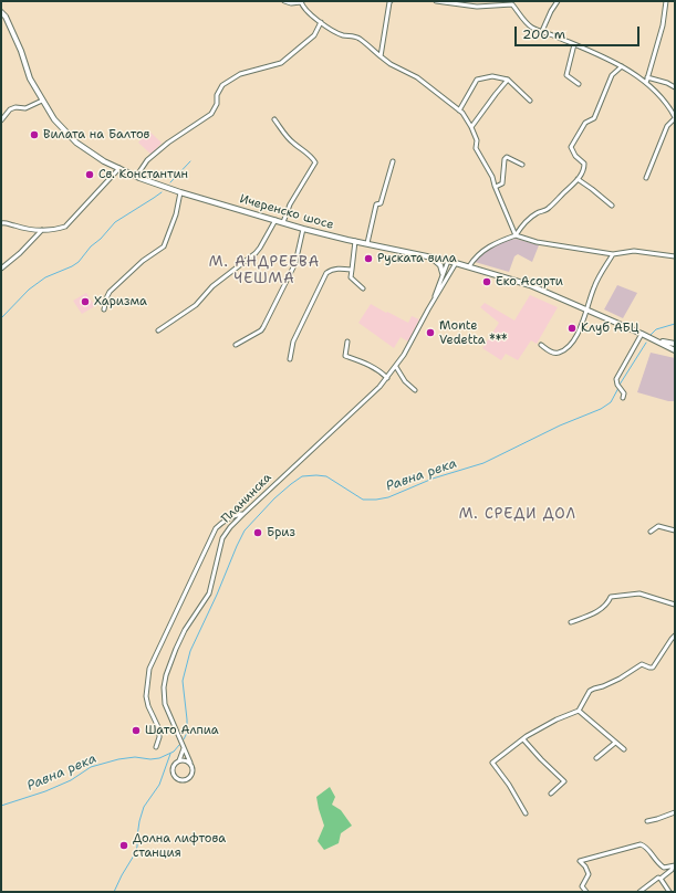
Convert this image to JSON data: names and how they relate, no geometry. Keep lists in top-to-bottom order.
{
  "streets": {
    "street": ["Ичеренско шосе", "Планинска"]
  },
  "districts": ["М. АНДРЕЕВА ЧЕШМА", "М. СРЕДИ ДОЛ"],
  "water": ["Равна река"],
  "places": [
    "Вилата на Балтов",
    "Св. Константин",
    "Руската вила",
    "Еко Асорти",
    "Харизма",
    "Клуб АБЦ",
    "Monte Vedetta ***",
    "Бриз",
    "Шато Алпиа",
    "Долна лифтова станция"
  ],
  "scale_bar": "200 m"
}
